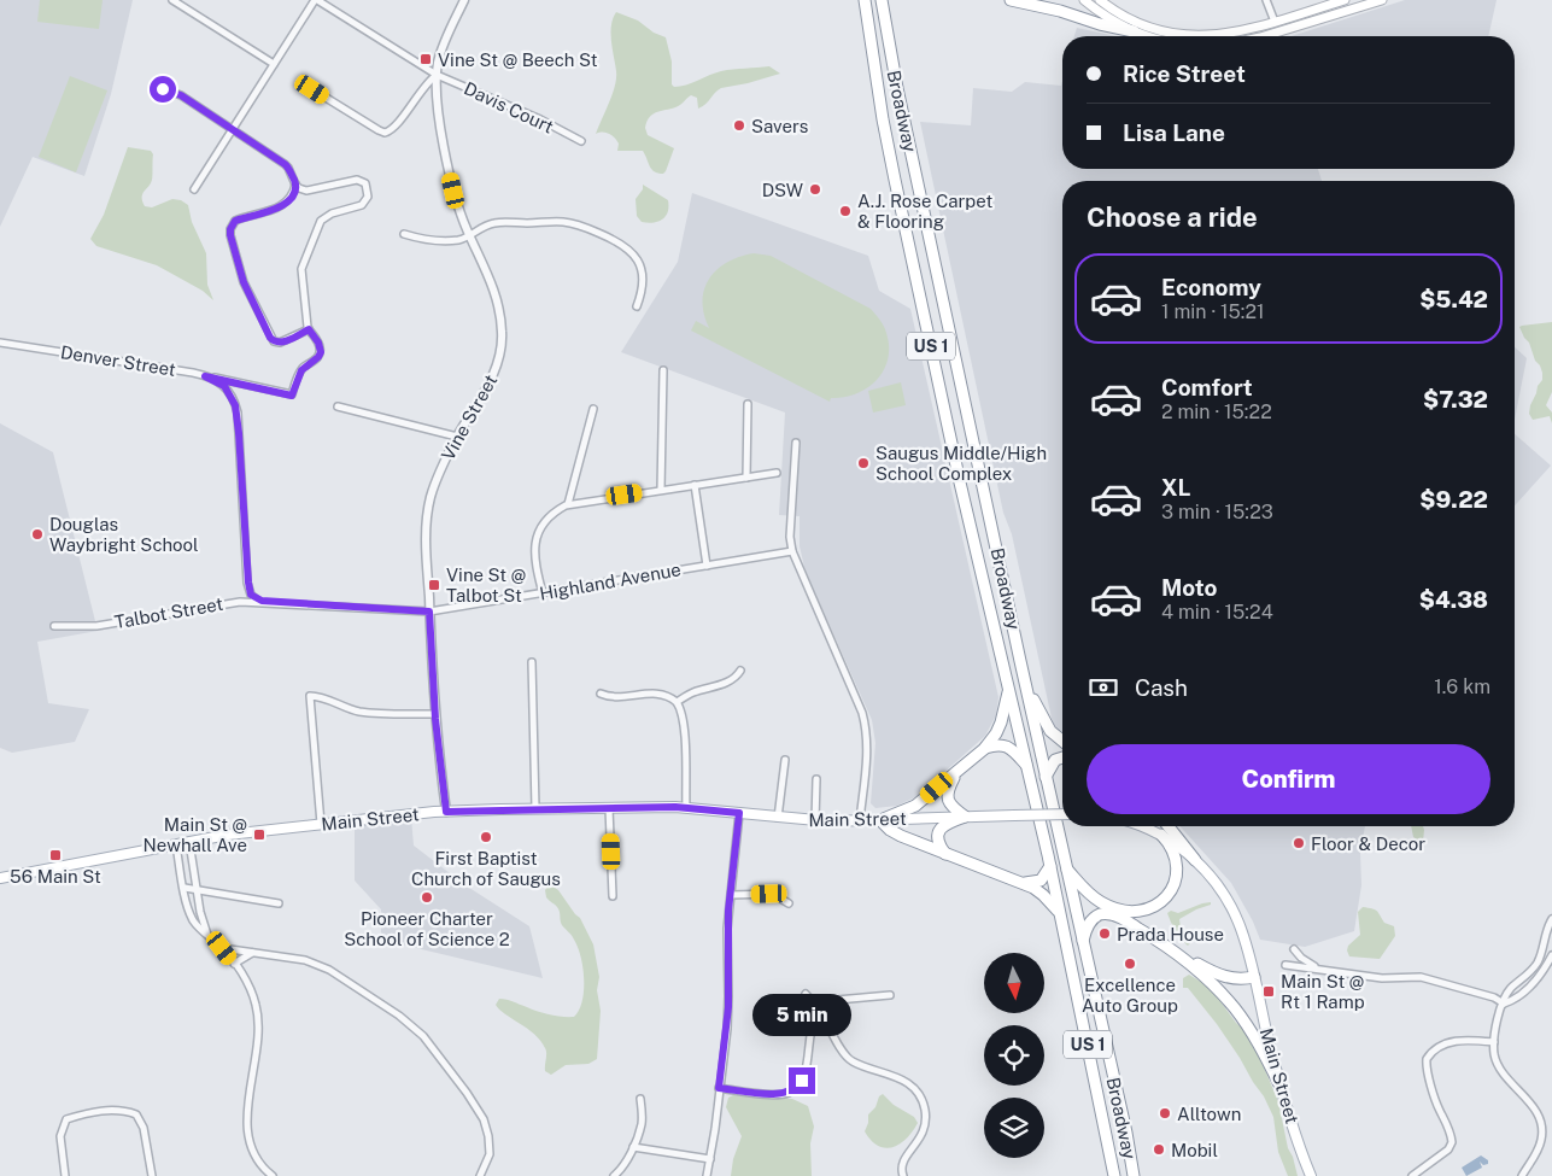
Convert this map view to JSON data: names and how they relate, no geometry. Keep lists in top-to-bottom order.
{
  "streets": {
    "highway": ["Broadway", "US 1"],
    "main road": ["Main Street"],
    "street": [
      "Davis Court",
      "Denver Street",
      "Vine Street",
      "Highland Avenue",
      "Talbot Street"
    ]
  },
  "crossings": [
    ["Davis Court", "Vine Street"],
    ["Denver Street", "Talbot Street"],
    ["Vine Street", "Highland Avenue"],
    ["Vine Street", "Talbot Street"],
    ["Vine Street", "Main Street"],
    ["Highland Avenue", "Talbot Street"]
  ],
  "places": {
    "transit": [
      "Vine St @ Beech St",
      "Vine St @ Talbot St",
      "Main St @ Newhall Ave",
      "56 Main St",
      "Main St @ Rt 1 Ramp"
    ],
    "other": [
      "Savers",
      "DSW",
      "A.J. Rose Carpet & Flooring",
      "Saugus Middle/High School Complex",
      "Douglas Waybright School",
      "First Baptist Church of Saugus",
      "Floor & Decor",
      "Pioneer Charter School of Science 2",
      "Prada House",
      "Excellence Auto Group",
      "Alltown",
      "Mobil"
    ]
  },
  "north": "bottom",
  "page": {
    "banner": ["Rice Street", "Lisa Lane"],
    "heading": "Choose a ride",
    "list": [
      {
        "name": "Economy",
        "note": "1 min · 15:21",
        "value": "$5.42"
      },
      {
        "name": "Comfort",
        "note": "2 min · 15:22",
        "value": "$7.32"
      },
      {
        "name": "XL",
        "note": "3 min · 15:23",
        "value": "$9.22"
      },
      {
        "name": "Moto",
        "note": "4 min · 15:24",
        "value": "$4.38"
      }
    ],
    "pay": ["Cash", "1.6 km"],
    "buttons": "Confirm",
    "bubble": "5 min"
  }
}
